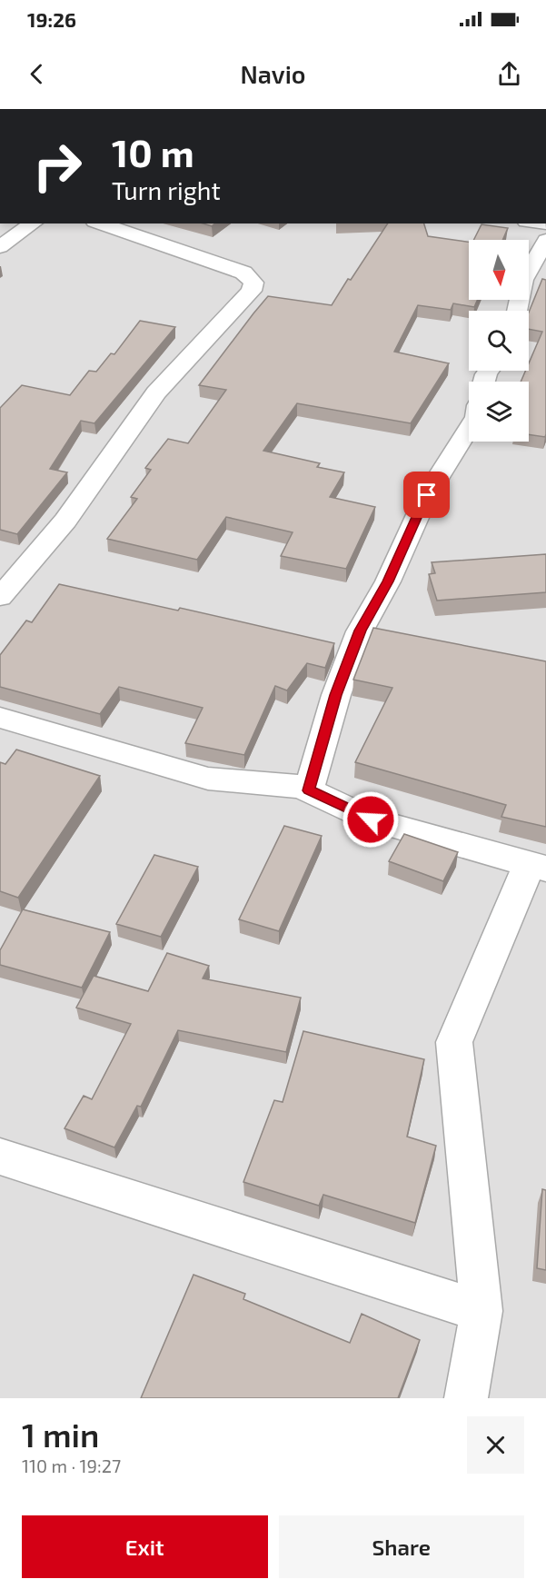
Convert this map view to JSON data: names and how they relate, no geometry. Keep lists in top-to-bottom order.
{
  "north": "bottom",
  "page": {
    "status": "19:26",
    "header": "Navio",
    "turn": ["10 m", "Turn right"],
    "heading": ["1 min", "110 m · 19:27"],
    "buttons": ["Exit", "Share"]
  }
}
